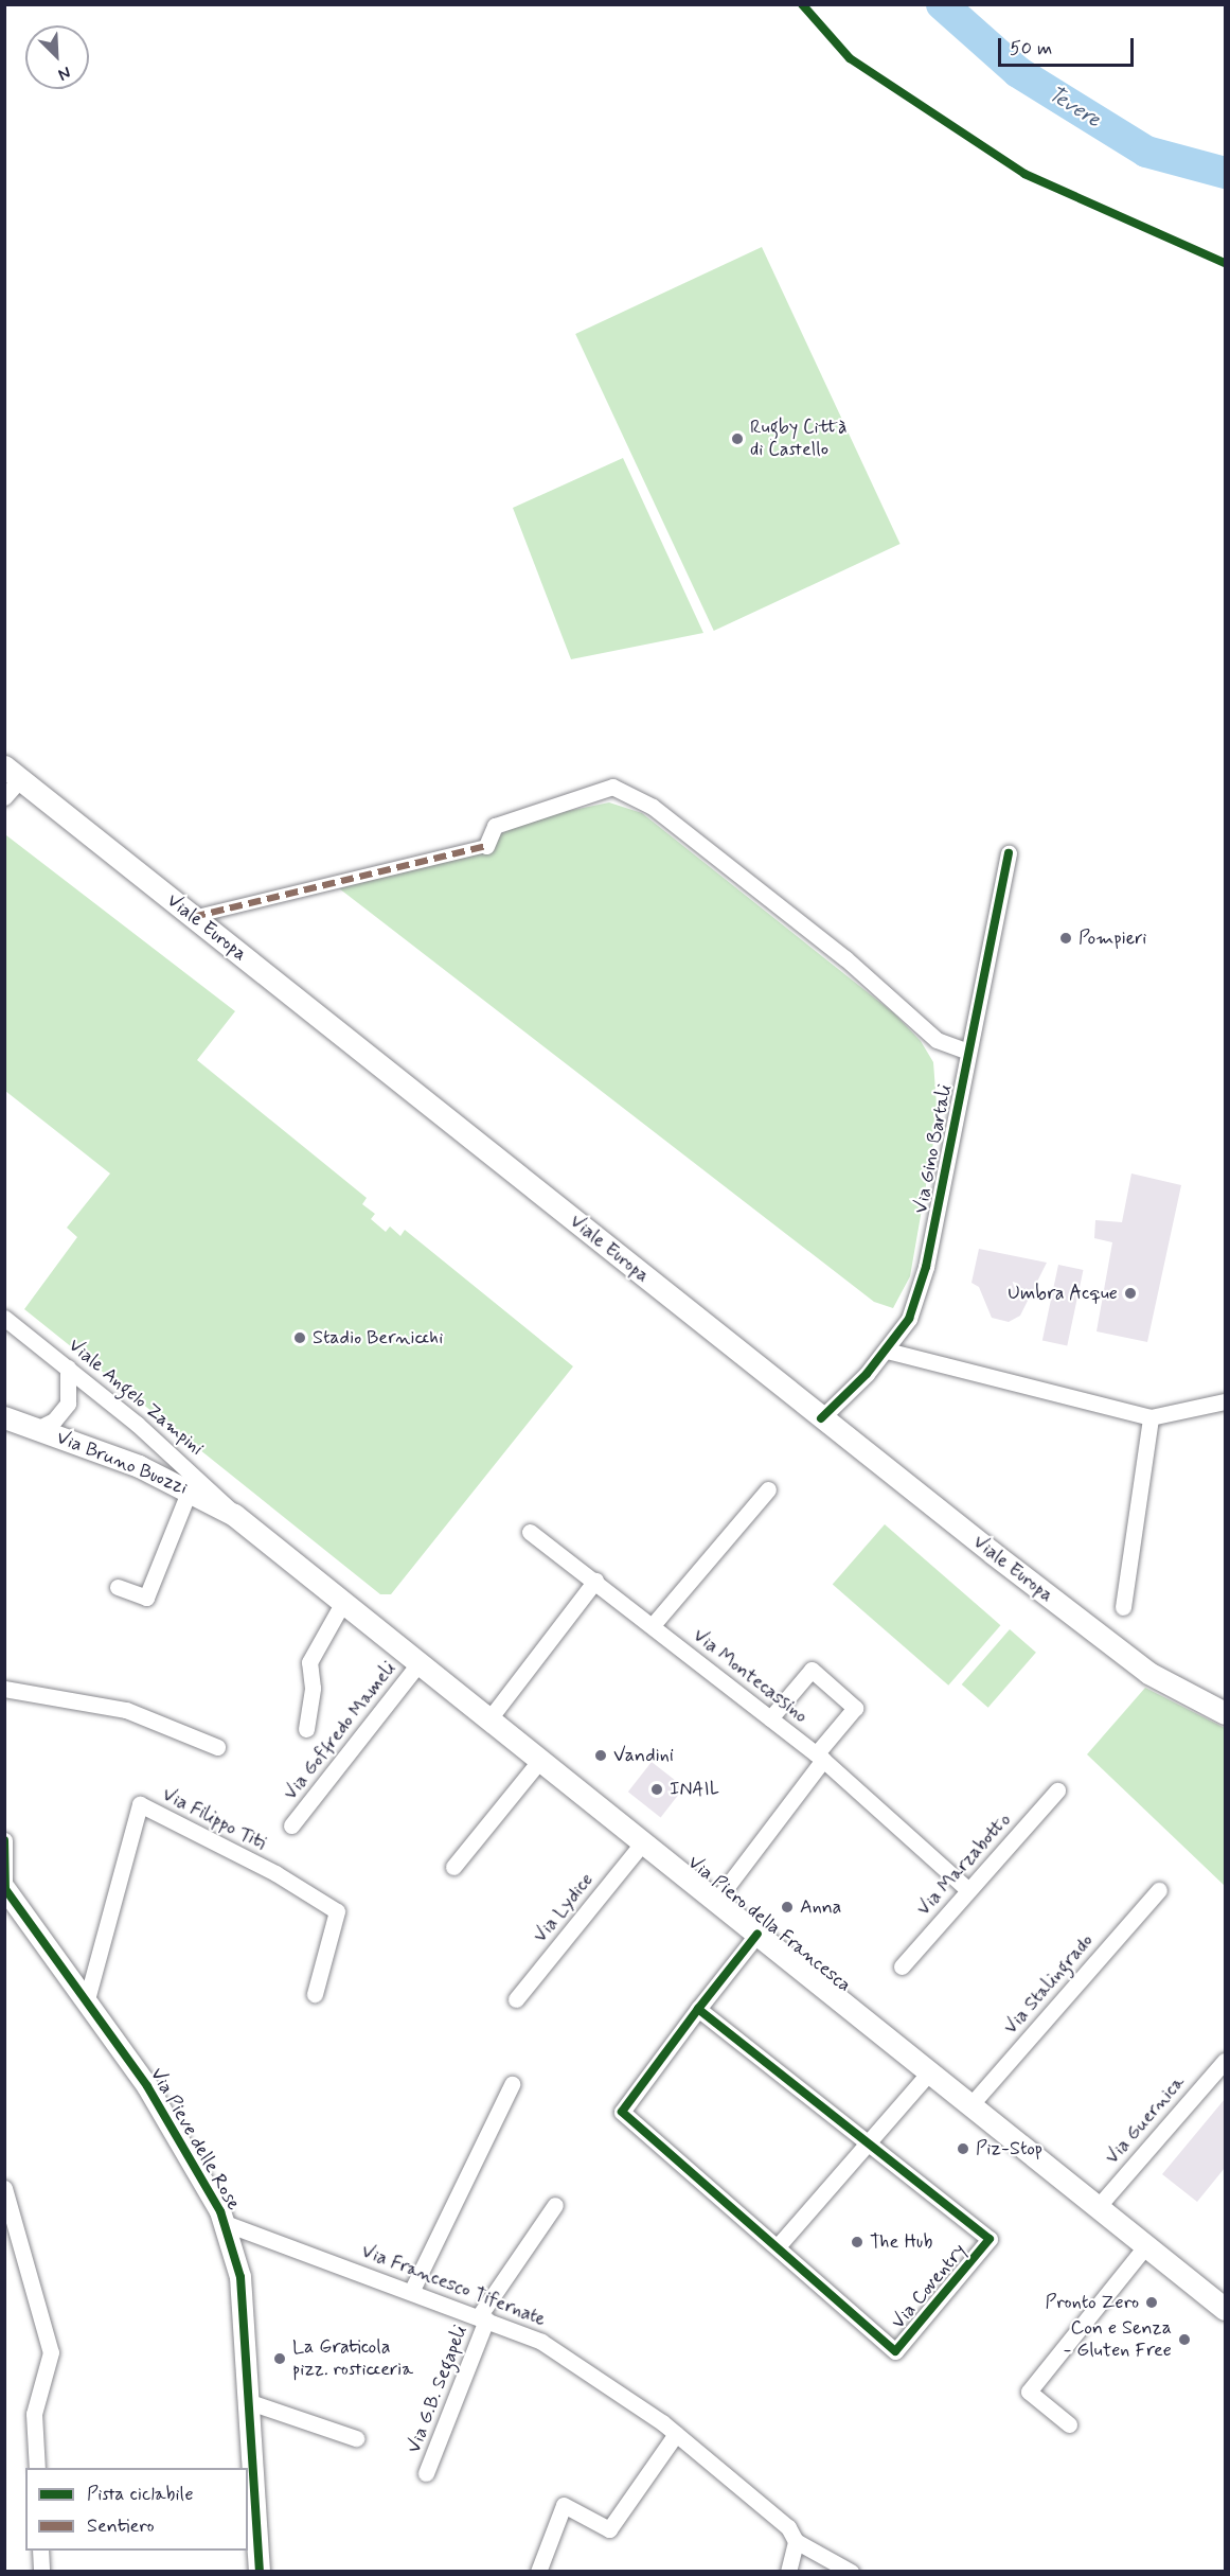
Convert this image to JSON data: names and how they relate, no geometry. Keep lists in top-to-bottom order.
{
  "streets": {
    "main road": ["Viale Europa", "Via Bruno Buozzi", "Via Piero della Francesca"],
    "street": [
      "Via Gino Bartali",
      "Viale Angelo Zampini",
      "Via Montecassino",
      "Via Goffredo Mameli",
      "Via Filippo Titi",
      "Via Marzabotto",
      "Via Lydice",
      "Via Stalingrado",
      "Via Guernica",
      "Via Pieve delle Rose",
      "Via Francesco Tifernate",
      "Via Coventry",
      "Via G.B. Segapeli"
    ]
  },
  "crossings": [
    ["Viale Europa", "Via Gino Bartali"],
    ["Viale Angelo Zampini", "Via Bruno Buozzi"],
    ["Via Bruno Buozzi", "Via Piero della Francesca"],
    ["Via Montecassino", "Via Marzabotto"],
    ["Via Goffredo Mameli", "Via Piero della Francesca"],
    ["Via Filippo Titi", "Via Pieve delle Rose"],
    ["Via Lydice", "Via Piero della Francesca"],
    ["Via Piero della Francesca", "Via Stalingrado"],
    ["Via Piero della Francesca", "Via Guernica"],
    ["Via Piero della Francesca", "Via Coventry"],
    ["Via Pieve delle Rose", "Via Francesco Tifernate"],
    ["Via Francesco Tifernate", "Via G.B. Segapeli"]
  ],
  "water": ["Tevere"],
  "places": [
    "Rugby Città di Castello",
    "Pompieri",
    "Umbra Acque",
    "Stadio Bernicchi",
    "Vandini",
    "INAIL",
    "Anna",
    "Piz-Stop",
    "The Hub",
    "Pronto Zero",
    "Con e Senza - Gluten Free",
    "La Graticola pizz. rosticceria"
  ],
  "legend": ["Pista ciclabile", "Sentiero"],
  "scale_bar": "50 m",
  "north": "bottom right"
}
